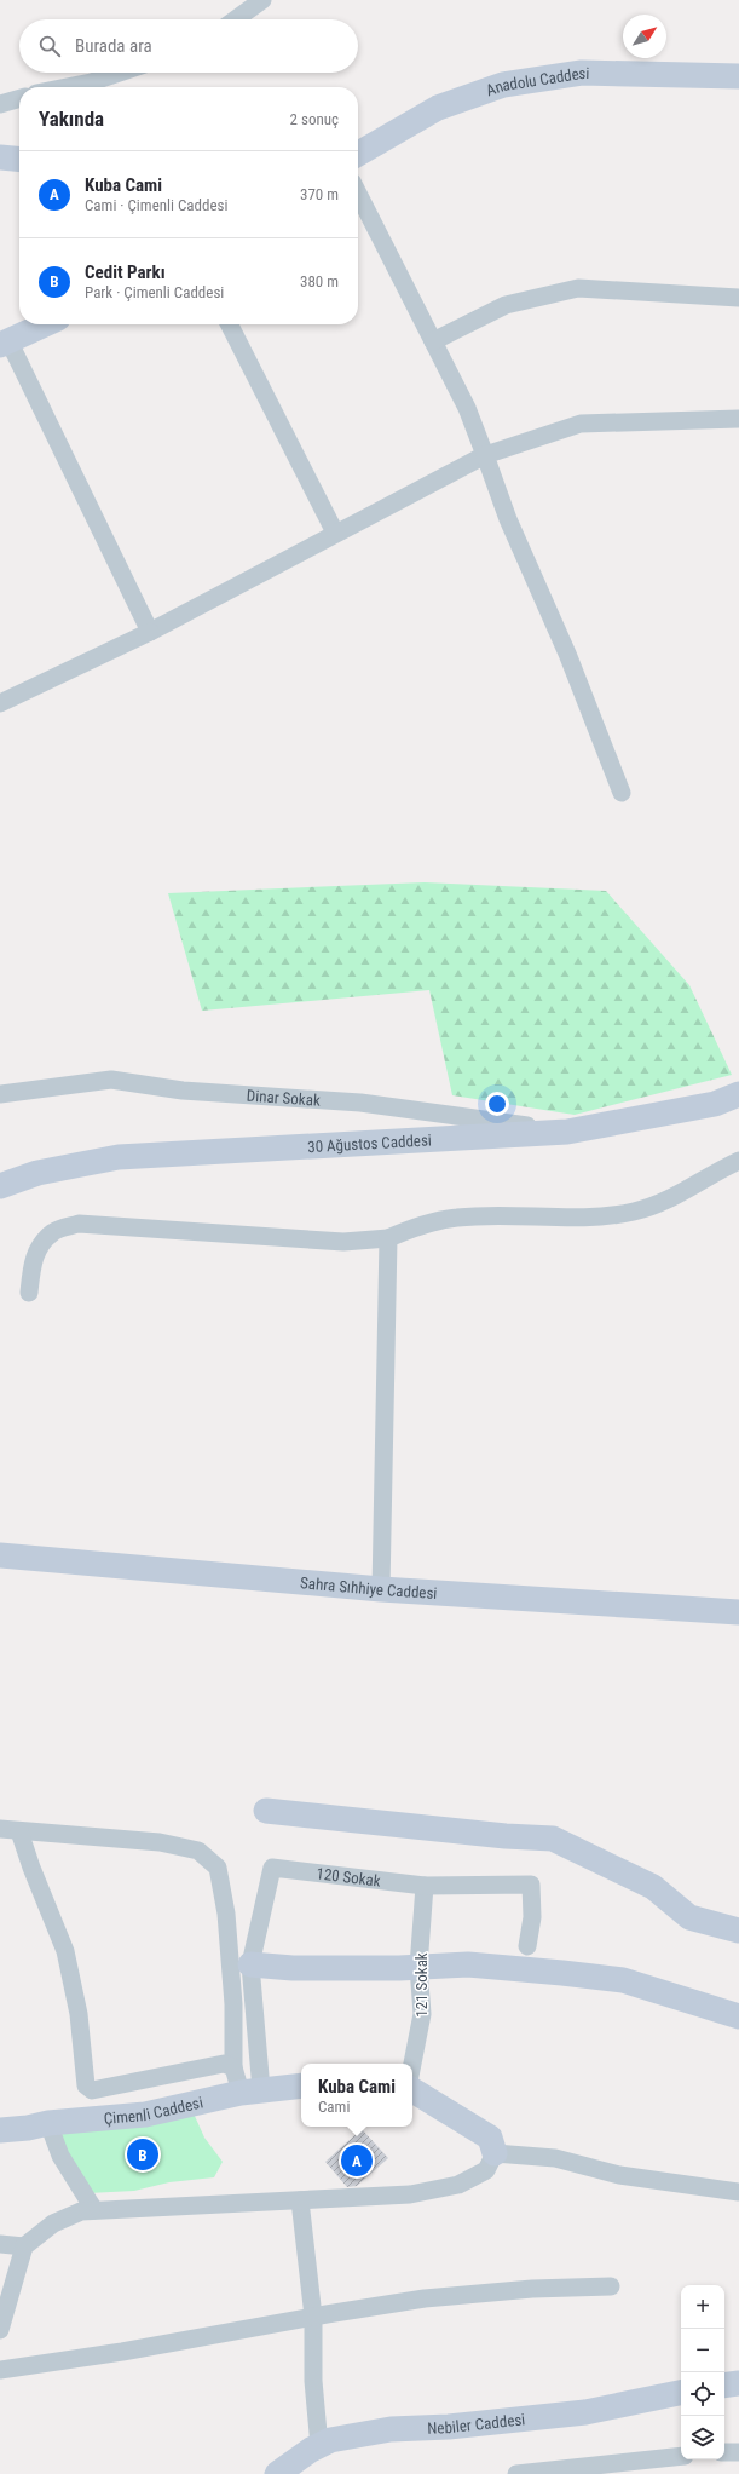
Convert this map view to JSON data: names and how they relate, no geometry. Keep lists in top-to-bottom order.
{
  "streets": {
    "street": [
      "Anadolu Caddesi",
      "Dinar Sokak",
      "30 Ağustos Caddesi",
      "Sahra Sıhhiye Caddesi",
      "120 Sokak",
      "121 Sokak",
      "Çimenli Caddesi",
      "Nebiler Caddesi"
    ]
  },
  "crossings": [
    ["Dinar Sokak", "30 Ağustos Caddesi"],
    ["120 Sokak", "121 Sokak"]
  ],
  "north": "top right",
  "page": {
    "search": "Burada ara",
    "heading": ["Yakında", "2 sonuç"],
    "list": [
      {
        "mark": "A",
        "name": "Kuba Cami",
        "note": "Cami · Çimenli Caddesi",
        "value": "370 m"
      },
      {
        "mark": "B",
        "name": "Cedit Parkı",
        "note": "Park · Çimenli Caddesi",
        "value": "380 m"
      }
    ],
    "popup": ["Kuba Cami", "Cami"],
    "pins": ["B", "A"],
    "map_buttons": ["+", "−"]
  }
}
